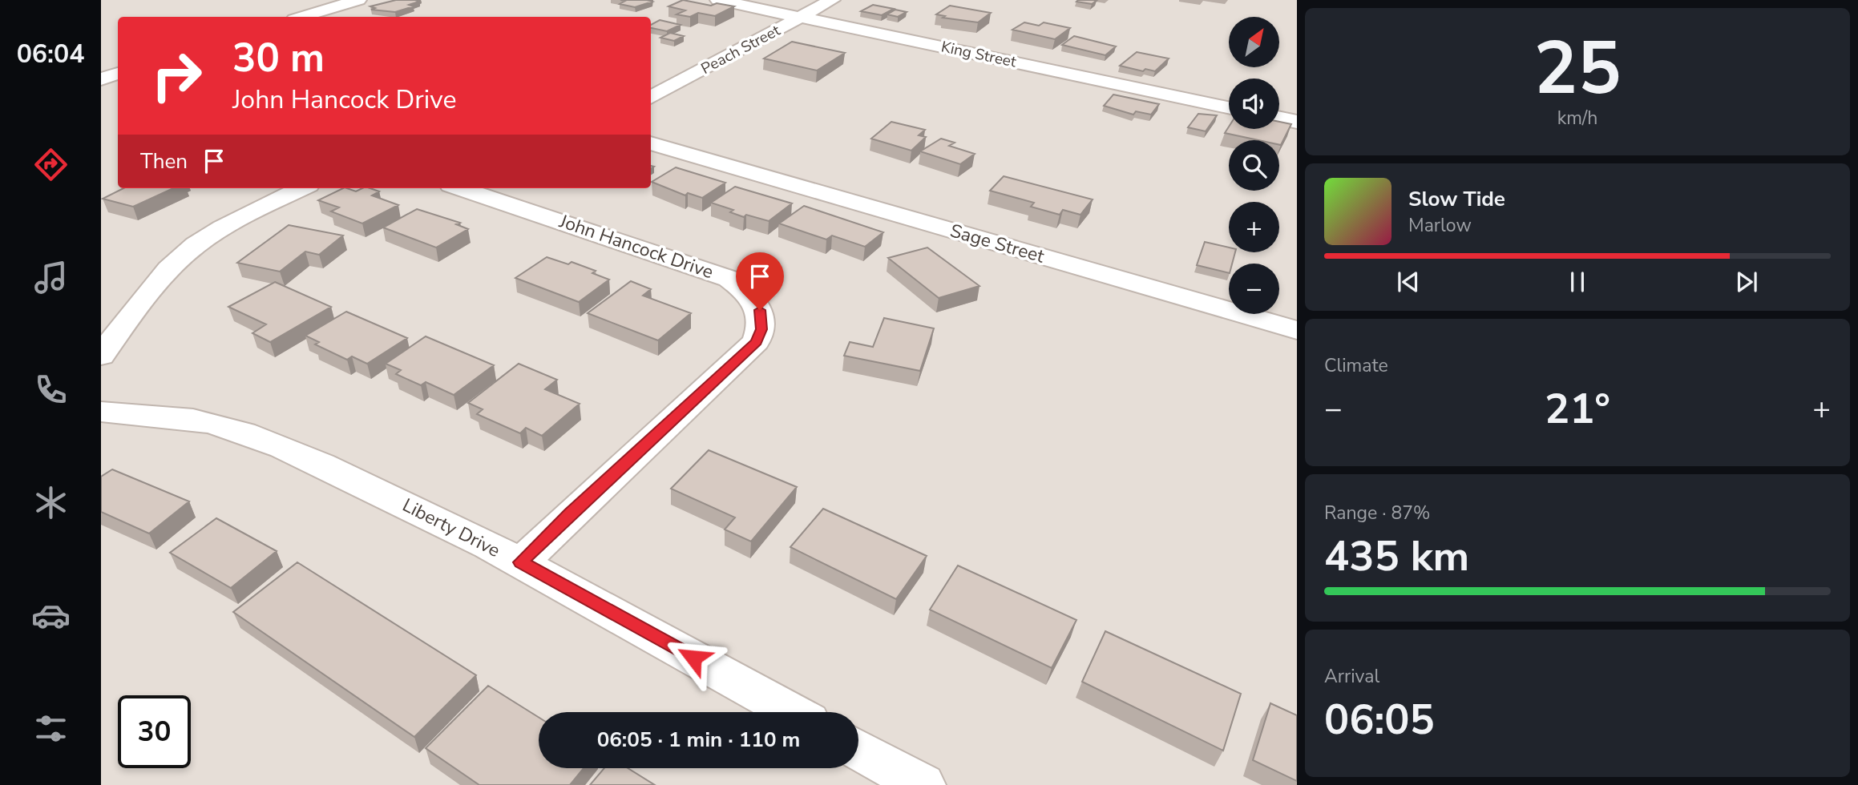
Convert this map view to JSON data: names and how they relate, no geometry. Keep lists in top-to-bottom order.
{
  "streets": {
    "street": [
      "Peach Street",
      "King Street",
      "Sage Street",
      "John Hancock Drive",
      "Liberty Drive"
    ]
  },
  "crossings": [
    ["Peach Street", "King Street"],
    ["John Hancock Drive", "Liberty Drive"]
  ],
  "north": "top right",
  "page": {
    "tabs": "06:04",
    "tile": [
      ["25", "km/h"],
      "Climate",
      ["Range · 87%", "435 km"],
      ["Arrival", "06:05"]
    ],
    "map_buttons": ["+", "−"],
    "turn": ["30 m", "John Hancock Drive"],
    "then": "Then",
    "song": ["Slow Tide", "Marlow"],
    "heat": ["−", "21°", "+"],
    "limit": "30",
    "trip": "06:05 · 1 min · 110 m"
  }
}
